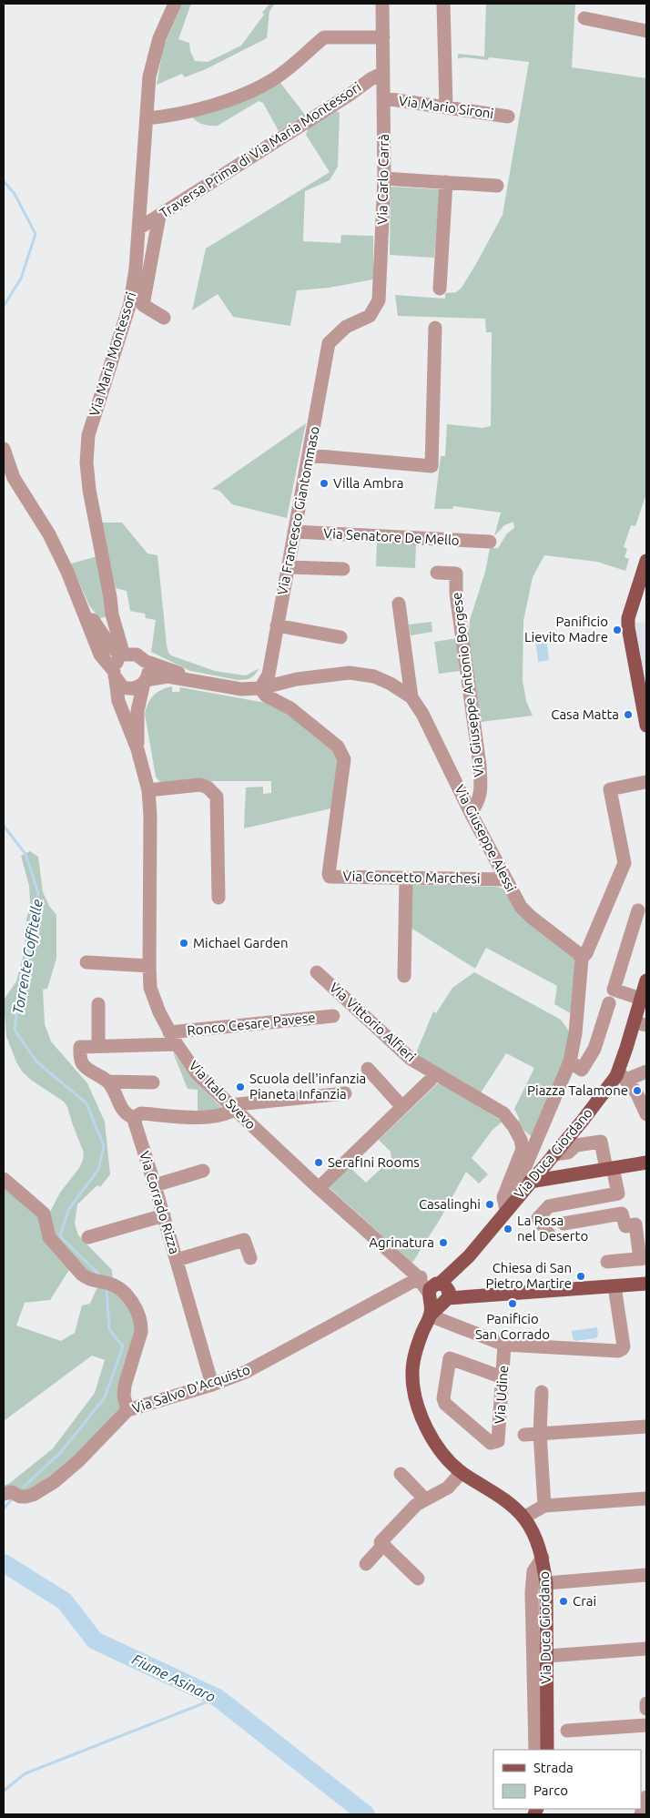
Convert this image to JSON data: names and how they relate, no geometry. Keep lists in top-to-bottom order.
{
  "streets": {
    "main road": ["Via Duca Giordano"],
    "street": [
      "Via Mario Sironi",
      "Traversa Prima di Via Maria Montessori",
      "Via Carlo Carrà",
      "Via Maria Montessori",
      "Via Francesco Giantommaso",
      "Via Senatore De Mello",
      "Via Giuseppe Antonio Borgese",
      "Via Giuseppe Alessi",
      "Via Concetto Marchesi",
      "Via Vittorio Alfieri",
      "Ronco Cesare Pavese",
      "Via Italo Svevo",
      "Via Corrado Rizza",
      "Via Salvo D'Acquisto",
      "Via Udine"
    ]
  },
  "crossings": [
    ["Via Mario Sironi", "Via Carlo Carrà"],
    ["Traversa Prima di Via Maria Montessori", "Via Carlo Carrà"],
    ["Traversa Prima di Via Maria Montessori", "Via Maria Montessori"],
    ["Via Carlo Carrà", "Via Francesco Giantommaso"],
    ["Via Francesco Giantommaso", "Via Senatore De Mello"],
    ["Via Francesco Giantommaso", "Via Giuseppe Alessi"],
    ["Via Francesco Giantommaso", "Via Concetto Marchesi"],
    ["Via Giuseppe Antonio Borgese", "Via Giuseppe Alessi"],
    ["Via Giuseppe Alessi", "Via Concetto Marchesi"],
    ["Via Vittorio Alfieri", "Via Duca Giordano"],
    ["Ronco Cesare Pavese", "Via Italo Svevo"],
    ["Via Italo Svevo", "Via Duca Giordano"],
    ["Via Italo Svevo", "Via Salvo D'Acquisto"],
    ["Via Corrado Rizza", "Via Salvo D'Acquisto"]
  ],
  "water": ["Torrente Coffitelle", "Fiume Asinaro"],
  "places": [
    "Villa Ambra",
    "Panificio Lievito Madre",
    "Casa Matta",
    "Michael Garden",
    "Scuola dell'infanzia Pianeta Infanzia",
    "Piazza Talamone",
    "Serafini Rooms",
    "Casalinghi",
    "La Rosa nel Deserto",
    "Agrinatura",
    "Chiesa di San Pietro Martire",
    "Panificio San Corrado",
    "Crai"
  ],
  "legend": ["Strada", "Parco"]
}
